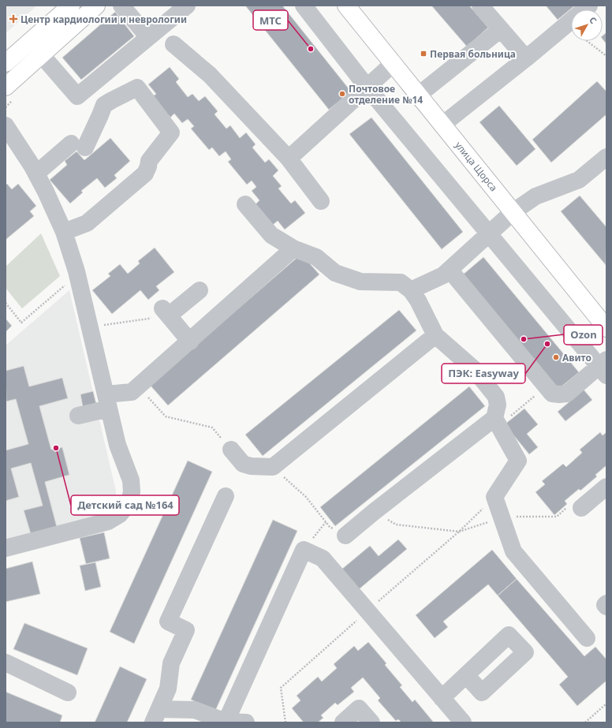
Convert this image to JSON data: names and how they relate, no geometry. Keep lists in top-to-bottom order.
{
  "streets": {
    "main road": ["улица Щорса"]
  },
  "places": {
    "health": ["Центр кардиологии и неврологии"],
    "other": [
      "МТС",
      "Почтовое отделение №14",
      "Ozon",
      "ПЭК: Easyway",
      "Авито",
      "Детский сад №164"
    ],
    "transit": ["Первая больница"]
  },
  "north": "top right"
}
